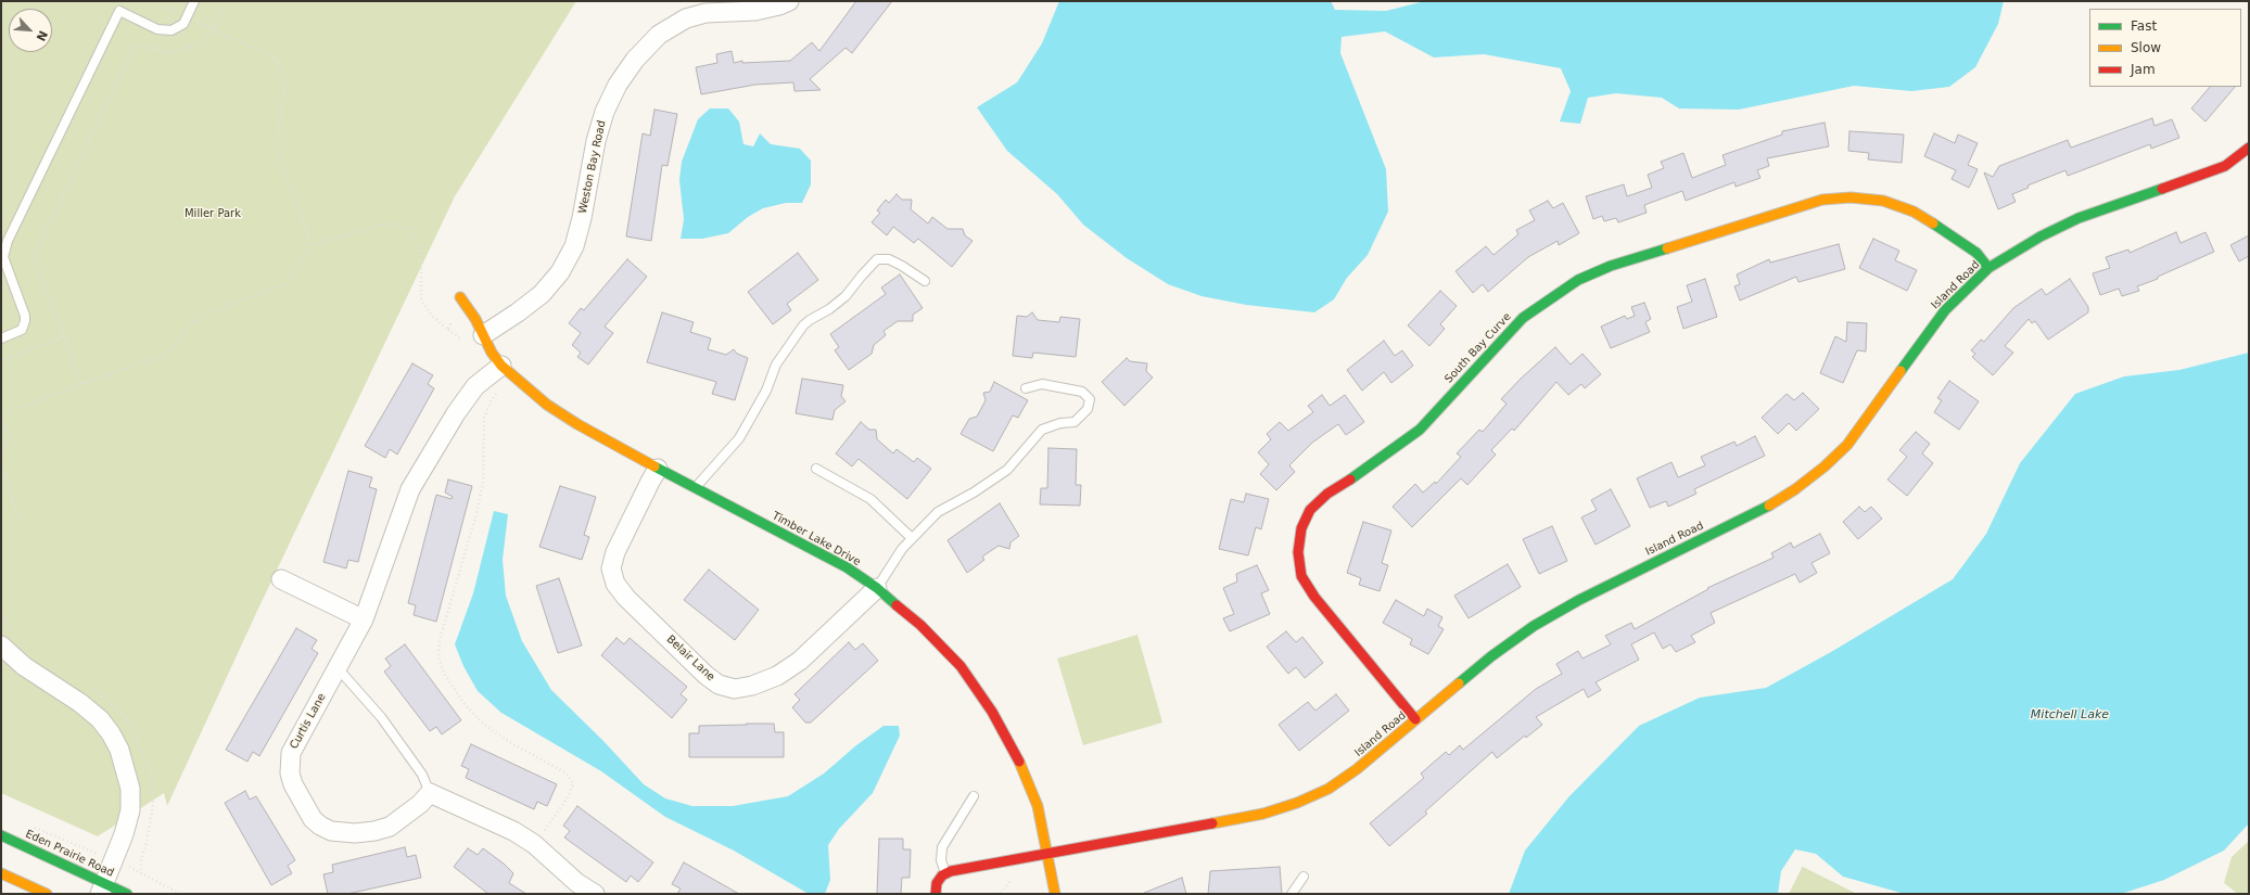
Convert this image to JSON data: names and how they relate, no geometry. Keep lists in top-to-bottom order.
{
  "streets": {
    "street": [
      "Weston Bay Road",
      "Island Road",
      "South Bay Curve",
      "Timber Lake Drive",
      "Belair Lane",
      "Curtis Lane",
      "Eden Prairie Road"
    ]
  },
  "crossings": [
    ["Weston Bay Road", "Timber Lake Drive"],
    ["Island Road", "South Bay Curve"],
    ["Island Road", "Timber Lake Drive"],
    ["Timber Lake Drive", "Belair Lane"],
    ["Timber Lake Drive", "Curtis Lane"]
  ],
  "water": ["Mitchell Lake"],
  "parks": ["Miller Park"],
  "legend": ["Fast", "Slow", "Jam"],
  "north": "bottom right"
}
